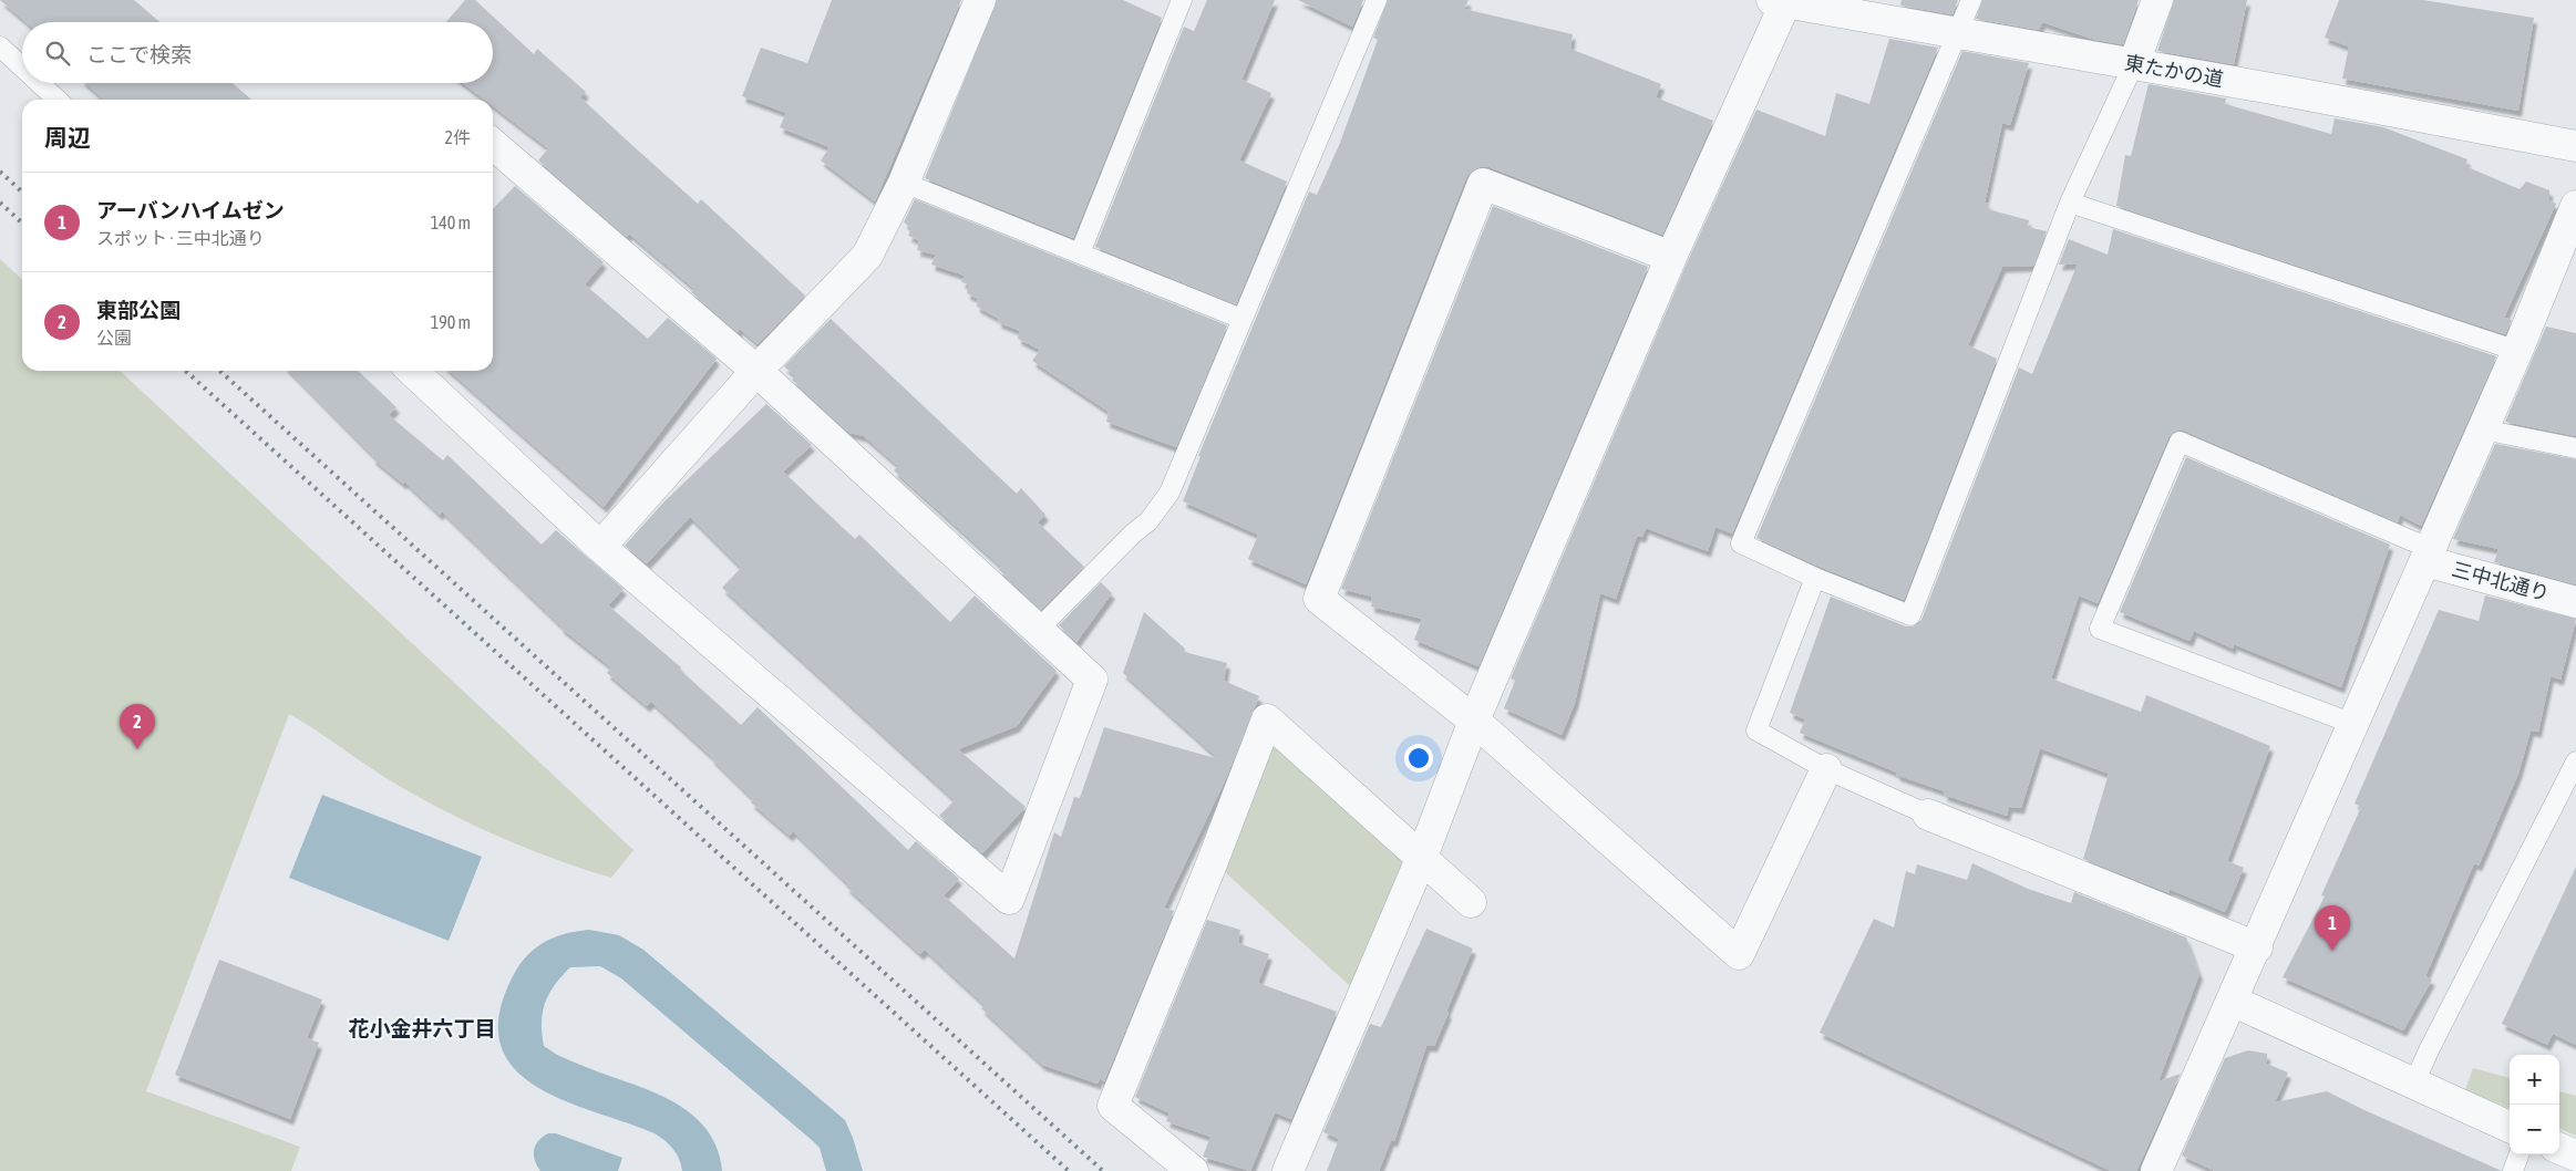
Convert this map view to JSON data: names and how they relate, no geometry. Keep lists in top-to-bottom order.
{
  "streets": {
    "street": ["東たかの道", "三中北通り"]
  },
  "districts": ["花小金井六丁目"],
  "page": {
    "search": "ここで検索",
    "heading": ["周辺", "2件"],
    "list": [
      {
        "mark": "1",
        "name": "アーバンハイムゼン",
        "note": "スポット · 三中北通り",
        "value": "140 m"
      },
      {
        "mark": "2",
        "name": "東部公園",
        "note": "公園",
        "value": "190 m"
      }
    ],
    "pins": ["2", "1"],
    "map_buttons": ["+", "−"]
  }
}
